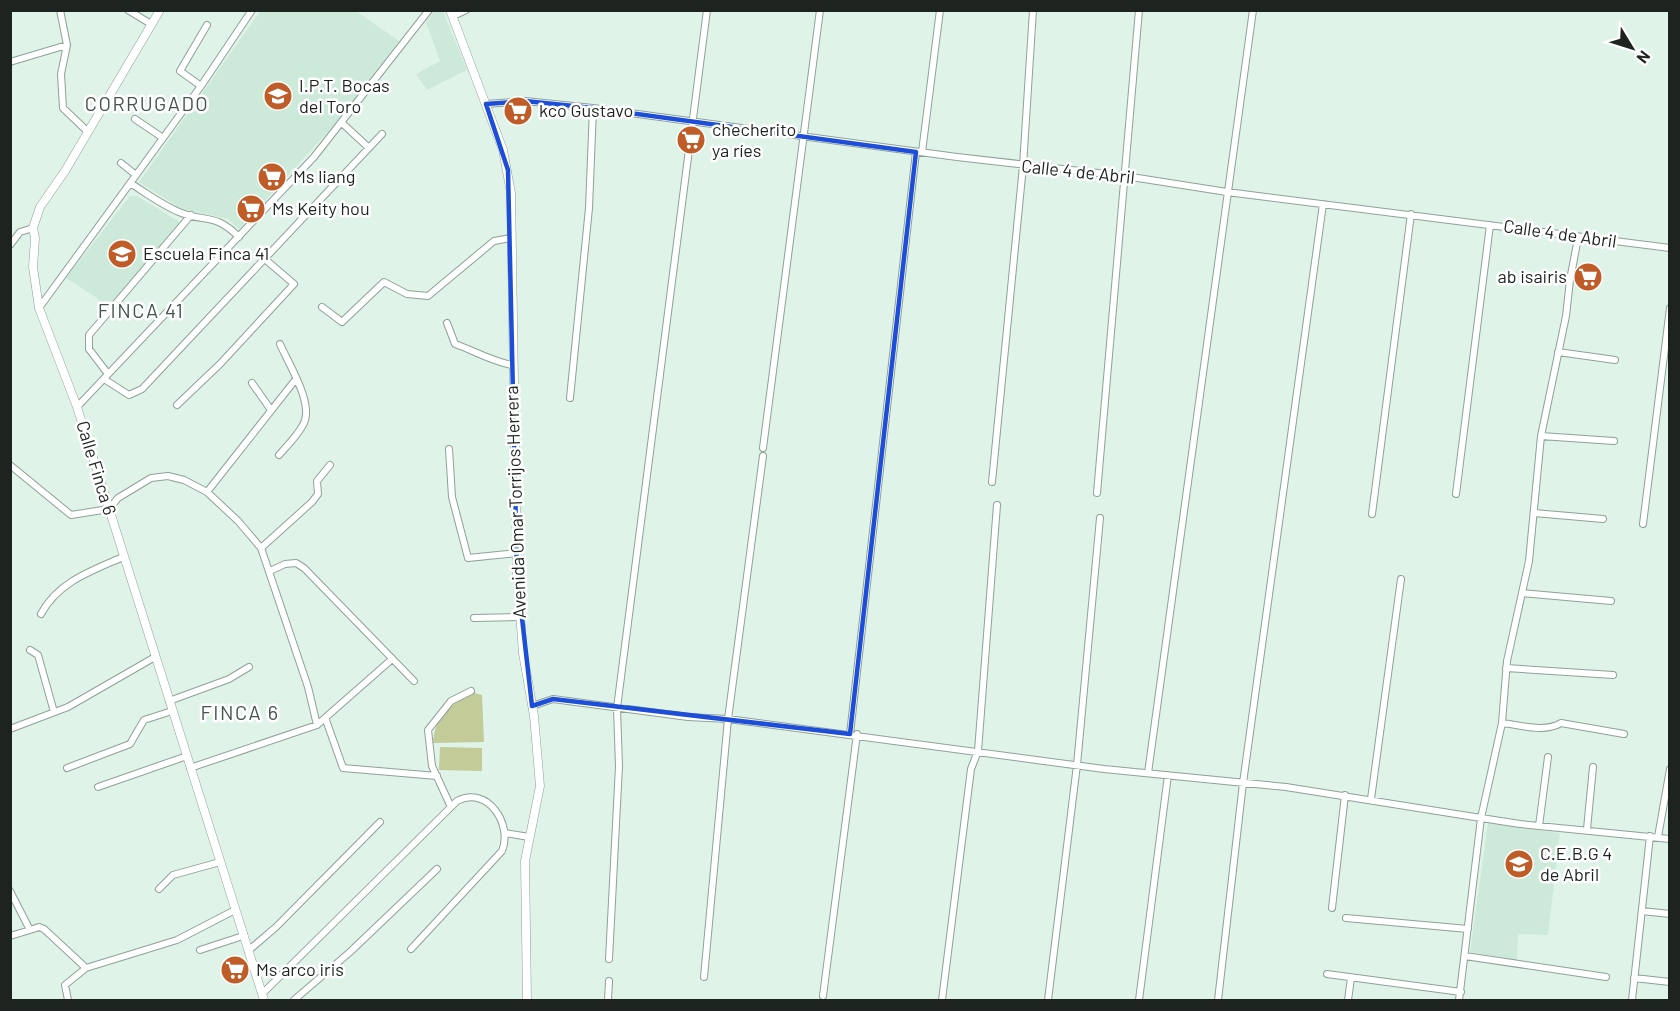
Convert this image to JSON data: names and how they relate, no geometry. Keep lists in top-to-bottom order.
{
  "streets": {
    "street": ["Calle 4 de Abril", "Calle Finca 6", "Avenida Omar Torrijos Herrera"]
  },
  "crossings": [
    ["Calle 4 de Abril", "Avenida Omar Torrijos Herrera"]
  ],
  "districts": ["CORRUGADO", "FINCA 41", "FINCA 6"],
  "places": {
    "school or university": ["I.P.T. Bocas del Toro", "Escuela Finca 41", "C.E.B.G 4 de Abril"],
    "supermarket": [
      "kco Gustavo",
      "checherito ya ríes",
      "Ms liang",
      "Ms Keity hou",
      "ab isairis",
      "Ms arco iris"
    ]
  },
  "north": "bottom right"
}
